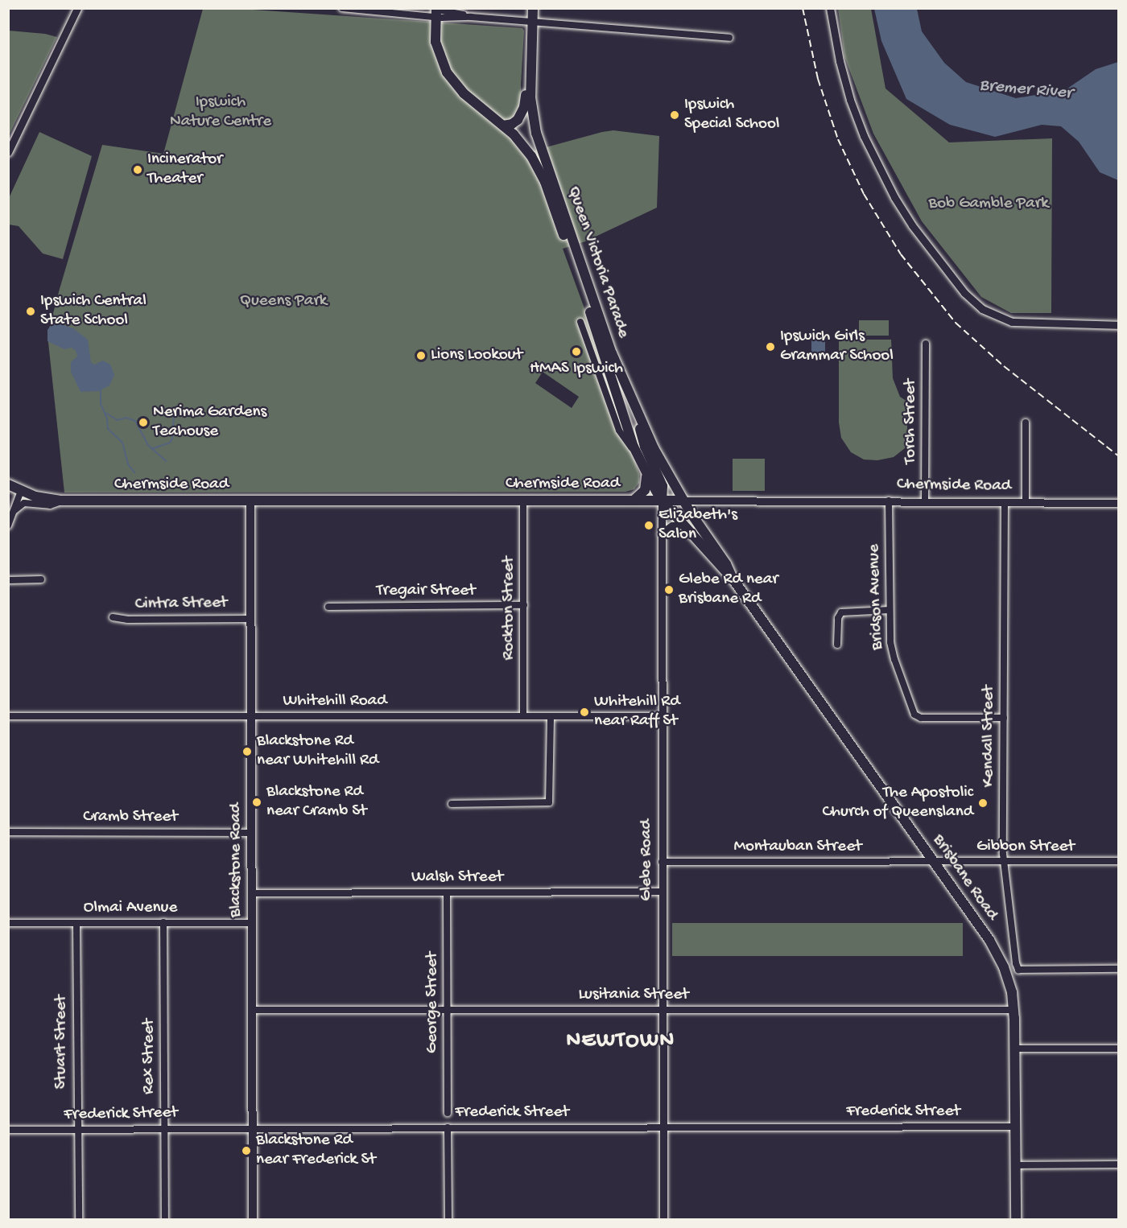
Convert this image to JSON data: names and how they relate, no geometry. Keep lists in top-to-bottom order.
{
  "streets": {
    "main road": [
      "Queen Victoria Parade",
      "Chermside Road",
      "Blackstone Road",
      "Brisbane Road"
    ],
    "street": [
      "Torch Street",
      "Tregair Street",
      "Bridson Avenue",
      "Cintra Street",
      "Rockton Street",
      "Whitehill Road",
      "Kendall Street",
      "Cramb Street",
      "Montauban Street",
      "Gibbon Street",
      "Glebe Road",
      "Walsh Street",
      "Olmai Avenue",
      "Lusitania Street",
      "George Street",
      "Stuart Street",
      "Rex Street",
      "Frederick Street"
    ]
  },
  "crossings": [
    ["Queen Victoria Parade", "Chermside Road"],
    ["Queen Victoria Parade", "Glebe Road"],
    ["Queen Victoria Parade", "Brisbane Road"],
    ["Torch Street", "Chermside Road"],
    ["Chermside Road", "Bridson Avenue"],
    ["Chermside Road", "Rockton Street"],
    ["Chermside Road", "Kendall Street"],
    ["Chermside Road", "Blackstone Road"],
    ["Chermside Road", "Glebe Road"],
    ["Chermside Road", "Brisbane Road"],
    ["Tregair Street", "Rockton Street"],
    ["Bridson Avenue", "Kendall Street"],
    ["Cintra Street", "Blackstone Road"],
    ["Rockton Street", "Whitehill Road"],
    ["Whitehill Road", "Blackstone Road"],
    ["Whitehill Road", "Glebe Road"],
    ["Kendall Street", "Gibbon Street"],
    ["Cramb Street", "Blackstone Road"],
    ["Montauban Street", "Gibbon Street"],
    ["Montauban Street", "Glebe Road"],
    ["Montauban Street", "Brisbane Road"],
    ["Gibbon Street", "Brisbane Road"],
    ["Blackstone Road", "Walsh Street"],
    ["Blackstone Road", "Olmai Avenue"],
    ["Blackstone Road", "Lusitania Street"],
    ["Blackstone Road", "Frederick Street"],
    ["Glebe Road", "Walsh Street"],
    ["Glebe Road", "Brisbane Road"],
    ["Glebe Road", "Lusitania Street"],
    ["Glebe Road", "Frederick Street"],
    ["Walsh Street", "George Street"],
    ["Brisbane Road", "Lusitania Street"],
    ["Brisbane Road", "Frederick Street"],
    ["Olmai Avenue", "Stuart Street"],
    ["Olmai Avenue", "Rex Street"],
    ["Lusitania Street", "George Street"],
    ["Stuart Street", "Frederick Street"],
    ["Rex Street", "Frederick Street"]
  ],
  "districts": ["NEWTOWN"],
  "water": ["Bremer River"],
  "parks": ["Ipswich Nature Centre", "Bob Gamble Park", "Queens Park"],
  "places": [
    "Ipswich Special School",
    "Incinerator Theater",
    "Ipswich Central State School",
    "Ipswich Girls Grammar School",
    "HMAS Ipswich",
    "Lions Lookout",
    "Nerima Gardens Teahouse",
    "Elizabeth's Salon",
    "Glebe Rd near Brisbane Rd",
    "Whitehill Rd near Raff St",
    "Blackstone Rd near Whitehill Rd",
    "Blackstone Rd near Cramb St",
    "The Apostolic Church of Queensland",
    "Blackstone Rd near Frederick St"
  ]
}
